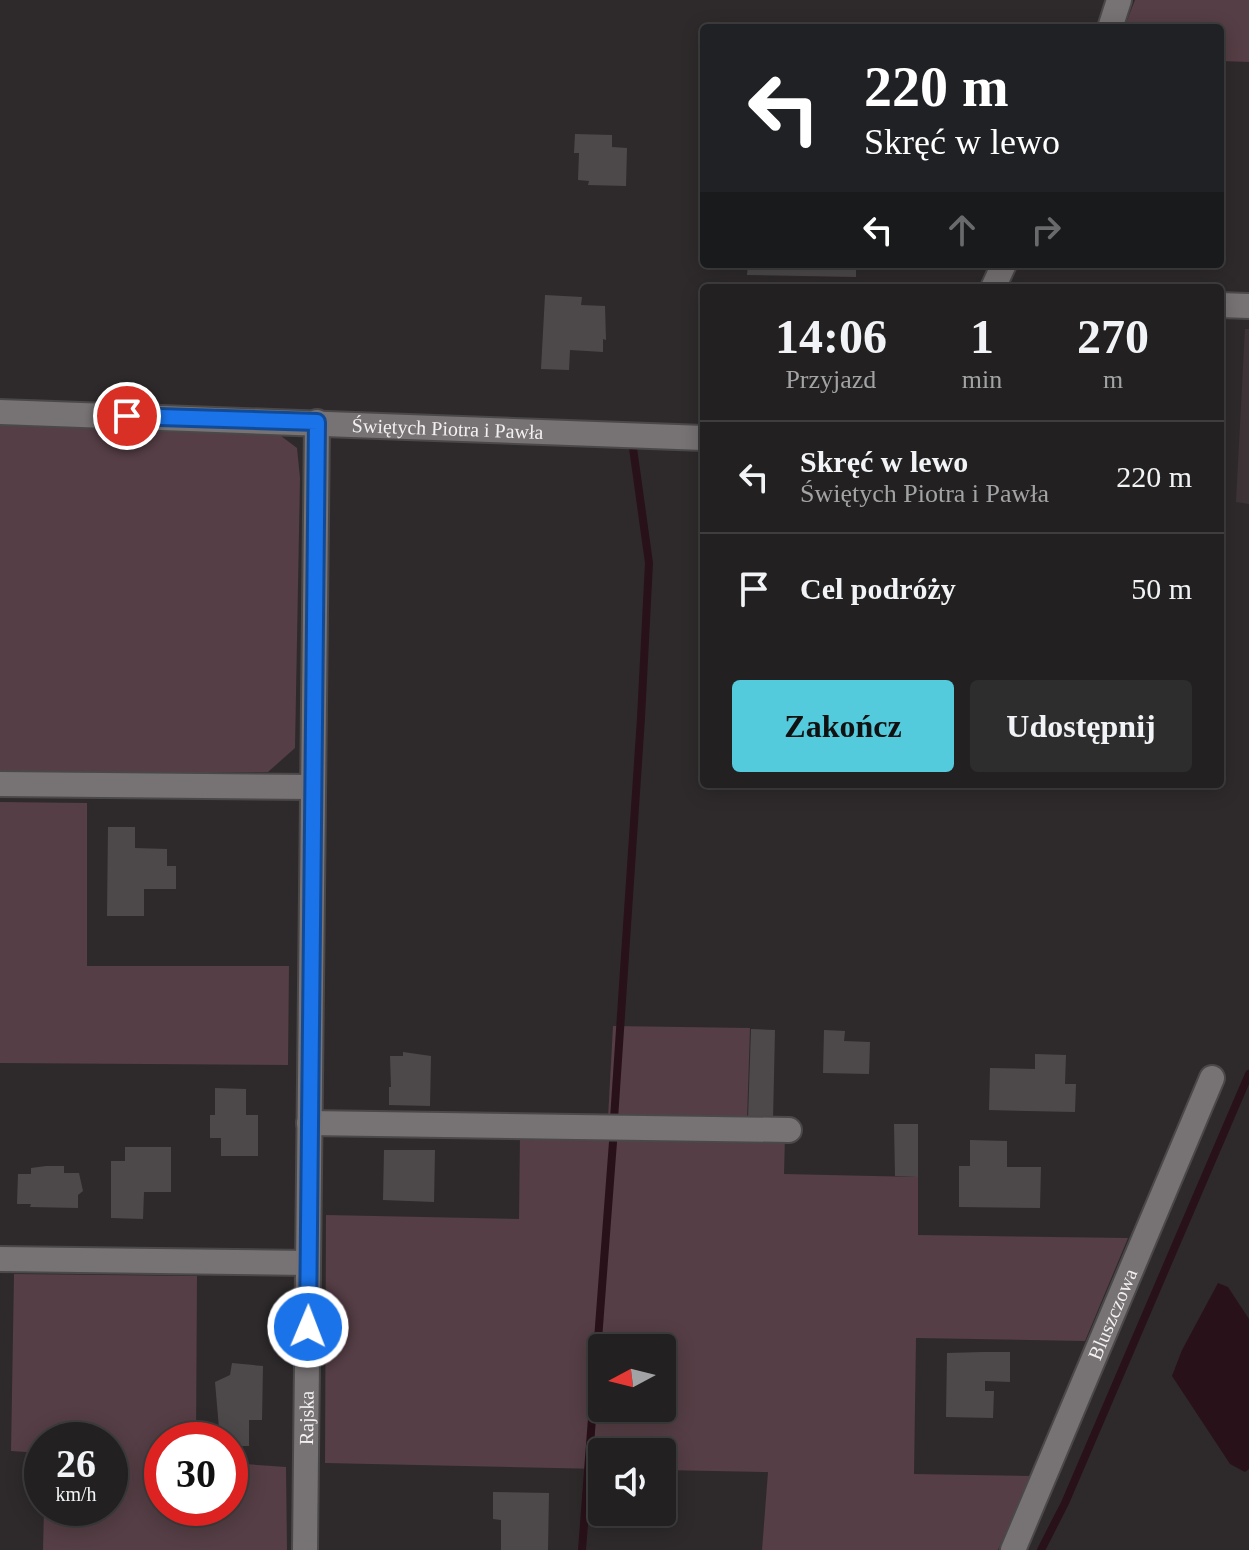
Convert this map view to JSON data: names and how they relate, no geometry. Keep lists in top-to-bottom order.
{
  "streets": {
    "street": ["Świętych Piotra i Pawła", "Bluszczowa", "Rajska"]
  },
  "crossings": [
    ["Świętych Piotra i Pawła", "Rajska"]
  ],
  "north": "left",
  "page": {
    "turn": ["220 m", "Skręć w lewo"],
    "eta": [
      "14:06",
      "Przyjazd",
      "1",
      "min",
      "270",
      "m"
    ],
    "list": [
      {
        "name": "Skręć w lewo",
        "note": "Świętych Piotra i Pawła",
        "value": "220 m"
      },
      {
        "name": "Cel podróży",
        "value": "50 m"
      }
    ],
    "buttons": ["Zakończ", "Udostępnij"],
    "speed": "26 km/h",
    "limit": "30"
  }
}
